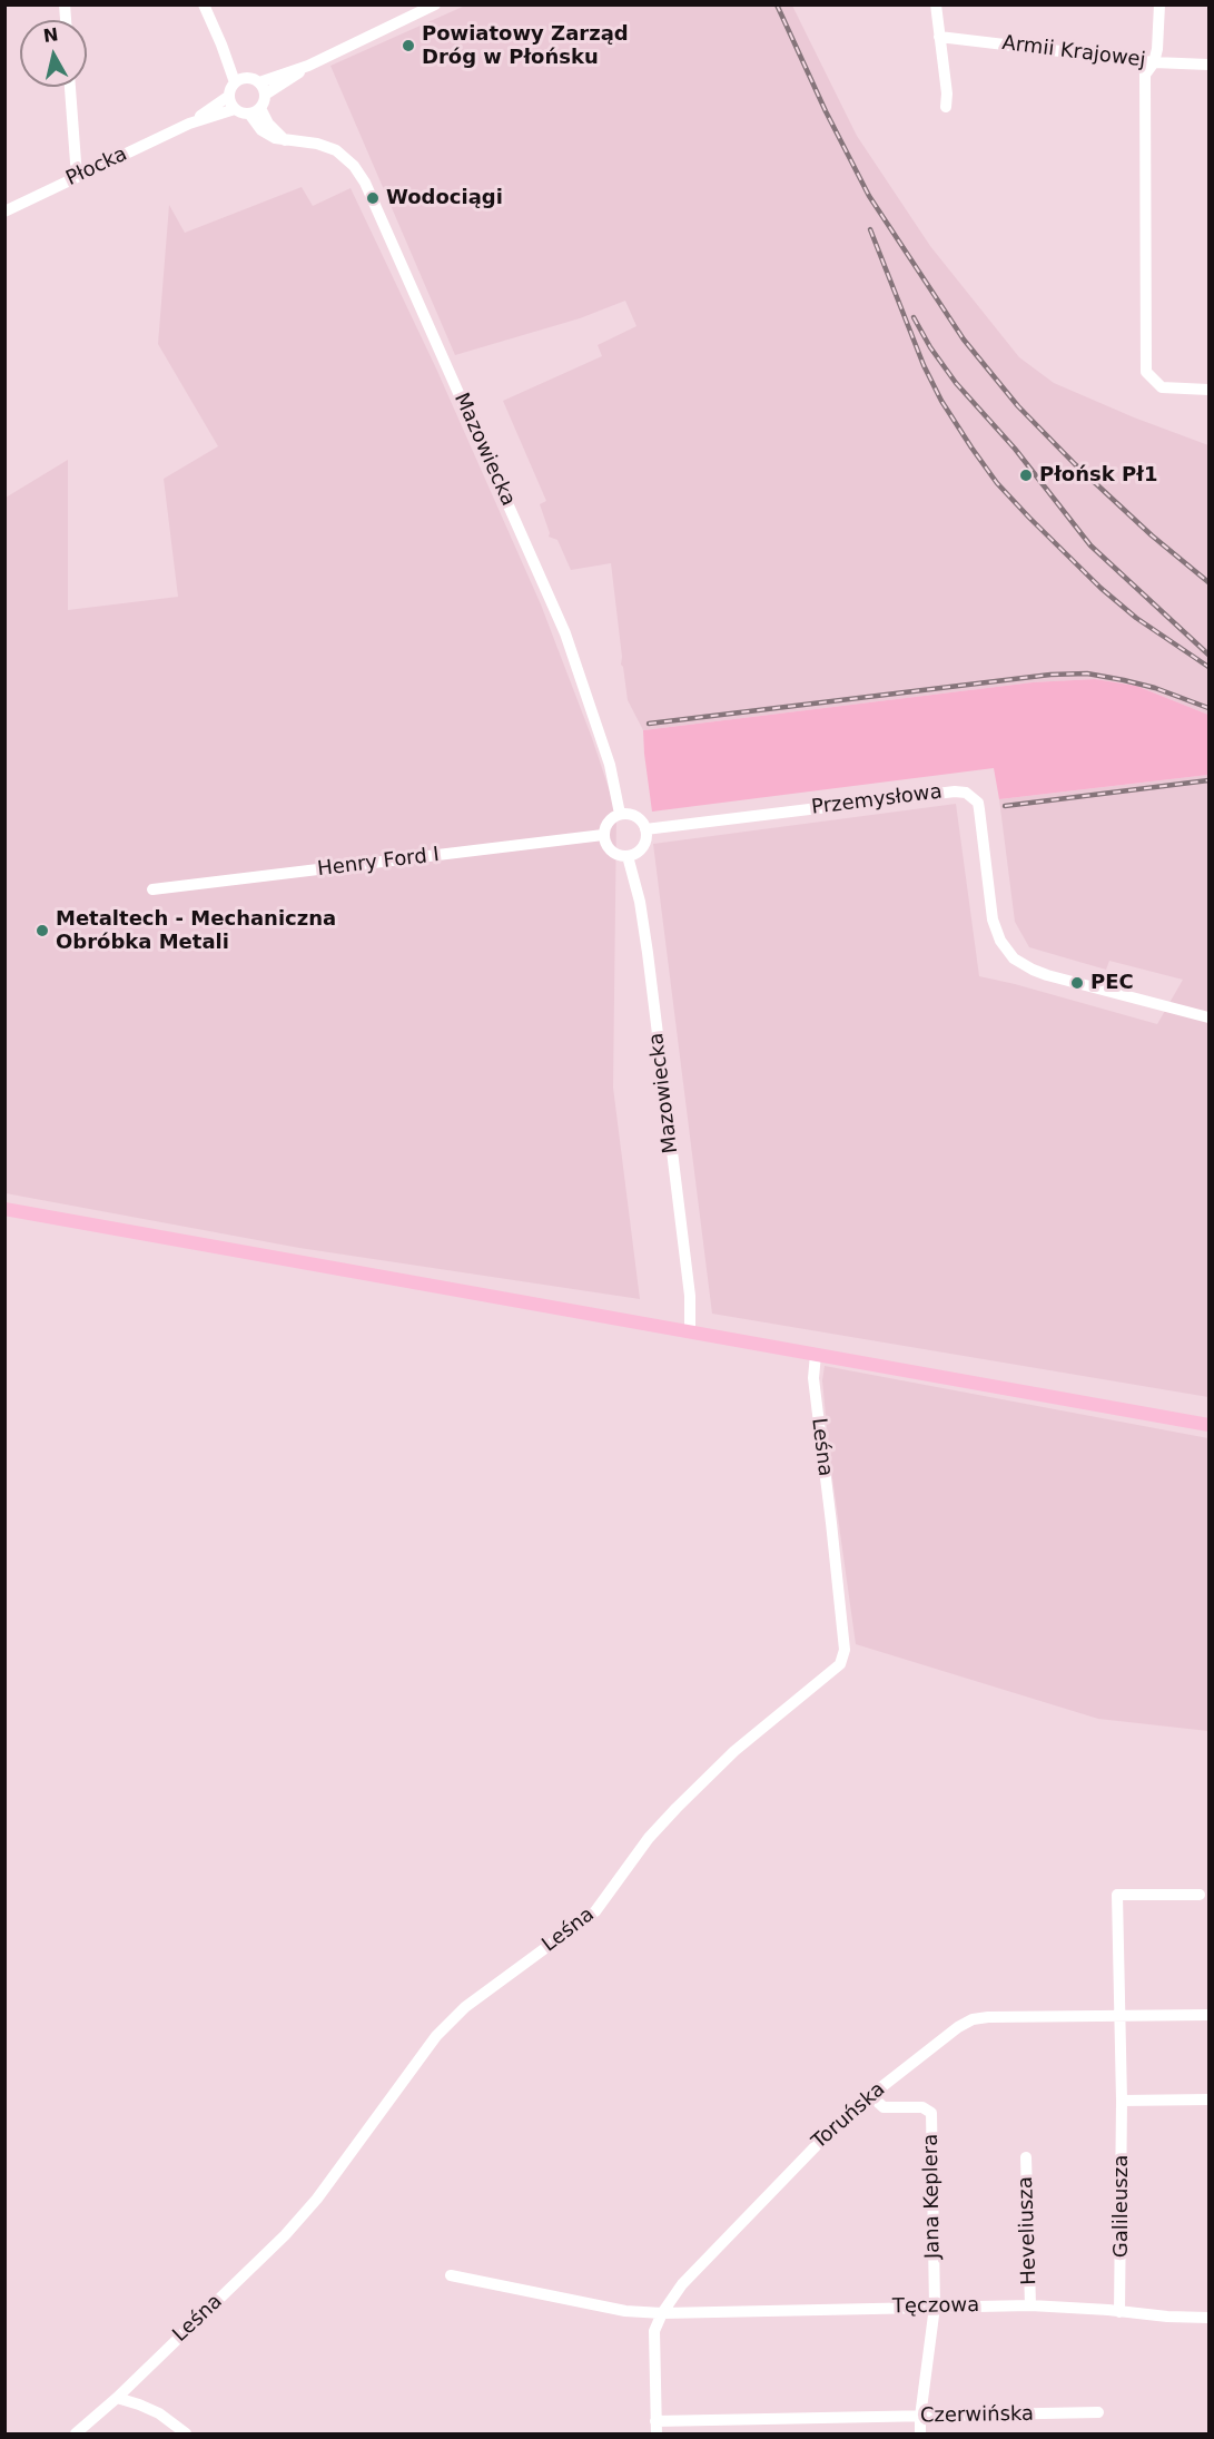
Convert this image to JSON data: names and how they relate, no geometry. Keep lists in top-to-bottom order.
{
  "streets": {
    "street": [
      "Armii Krajowej",
      "Płocka",
      "Mazowiecka",
      "Przemysłowa",
      "Henry Ford I",
      "Leśna",
      "Toruńska",
      "Jana Keplera",
      "Galileusza",
      "Heveliusza",
      "Tęczowa",
      "Czerwińska"
    ]
  },
  "crossings": [
    ["Płocka", "Mazowiecka"],
    ["Mazowiecka", "Przemysłowa"],
    ["Mazowiecka", "Henry Ford I"],
    ["Przemysłowa", "Henry Ford I"],
    ["Toruńska", "Jana Keplera"],
    ["Toruńska", "Galileusza"],
    ["Toruńska", "Tęczowa"],
    ["Toruńska", "Czerwińska"],
    ["Jana Keplera", "Tęczowa"],
    ["Galileusza", "Tęczowa"],
    ["Heveliusza", "Tęczowa"]
  ],
  "places": [
    "Powiatowy Zarząd Dróg w Płońsku",
    "Wodociągi",
    "Płońsk Pł1",
    "Metaltech - Mechaniczna Obróbka Metali",
    "PEC"
  ],
  "north": "top"
}
